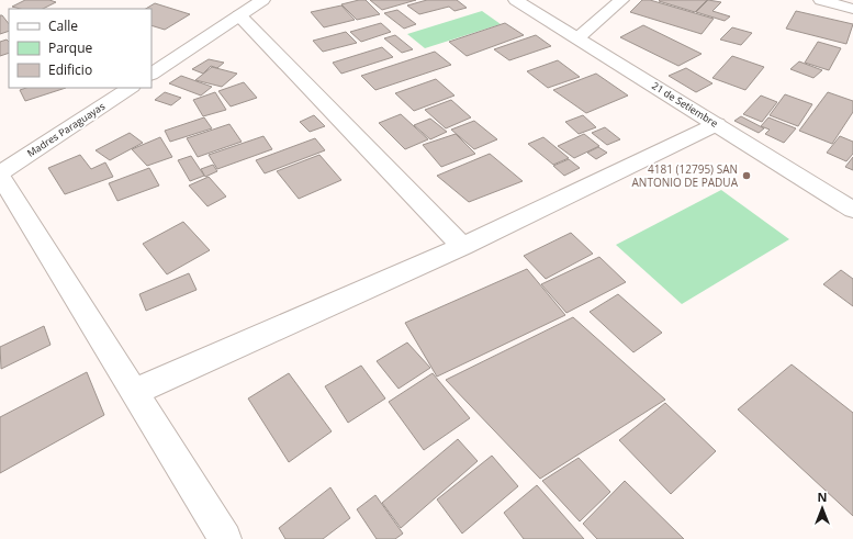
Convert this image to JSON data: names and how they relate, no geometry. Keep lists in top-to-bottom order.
{
  "streets": {
    "street": ["21 de Setiembre", "Madres Paraguayas"]
  },
  "places": ["4181 (12795) SAN ANTONIO DE PADUA"],
  "legend": ["Calle", "Parque", "Edificio"],
  "north": "top"
}
